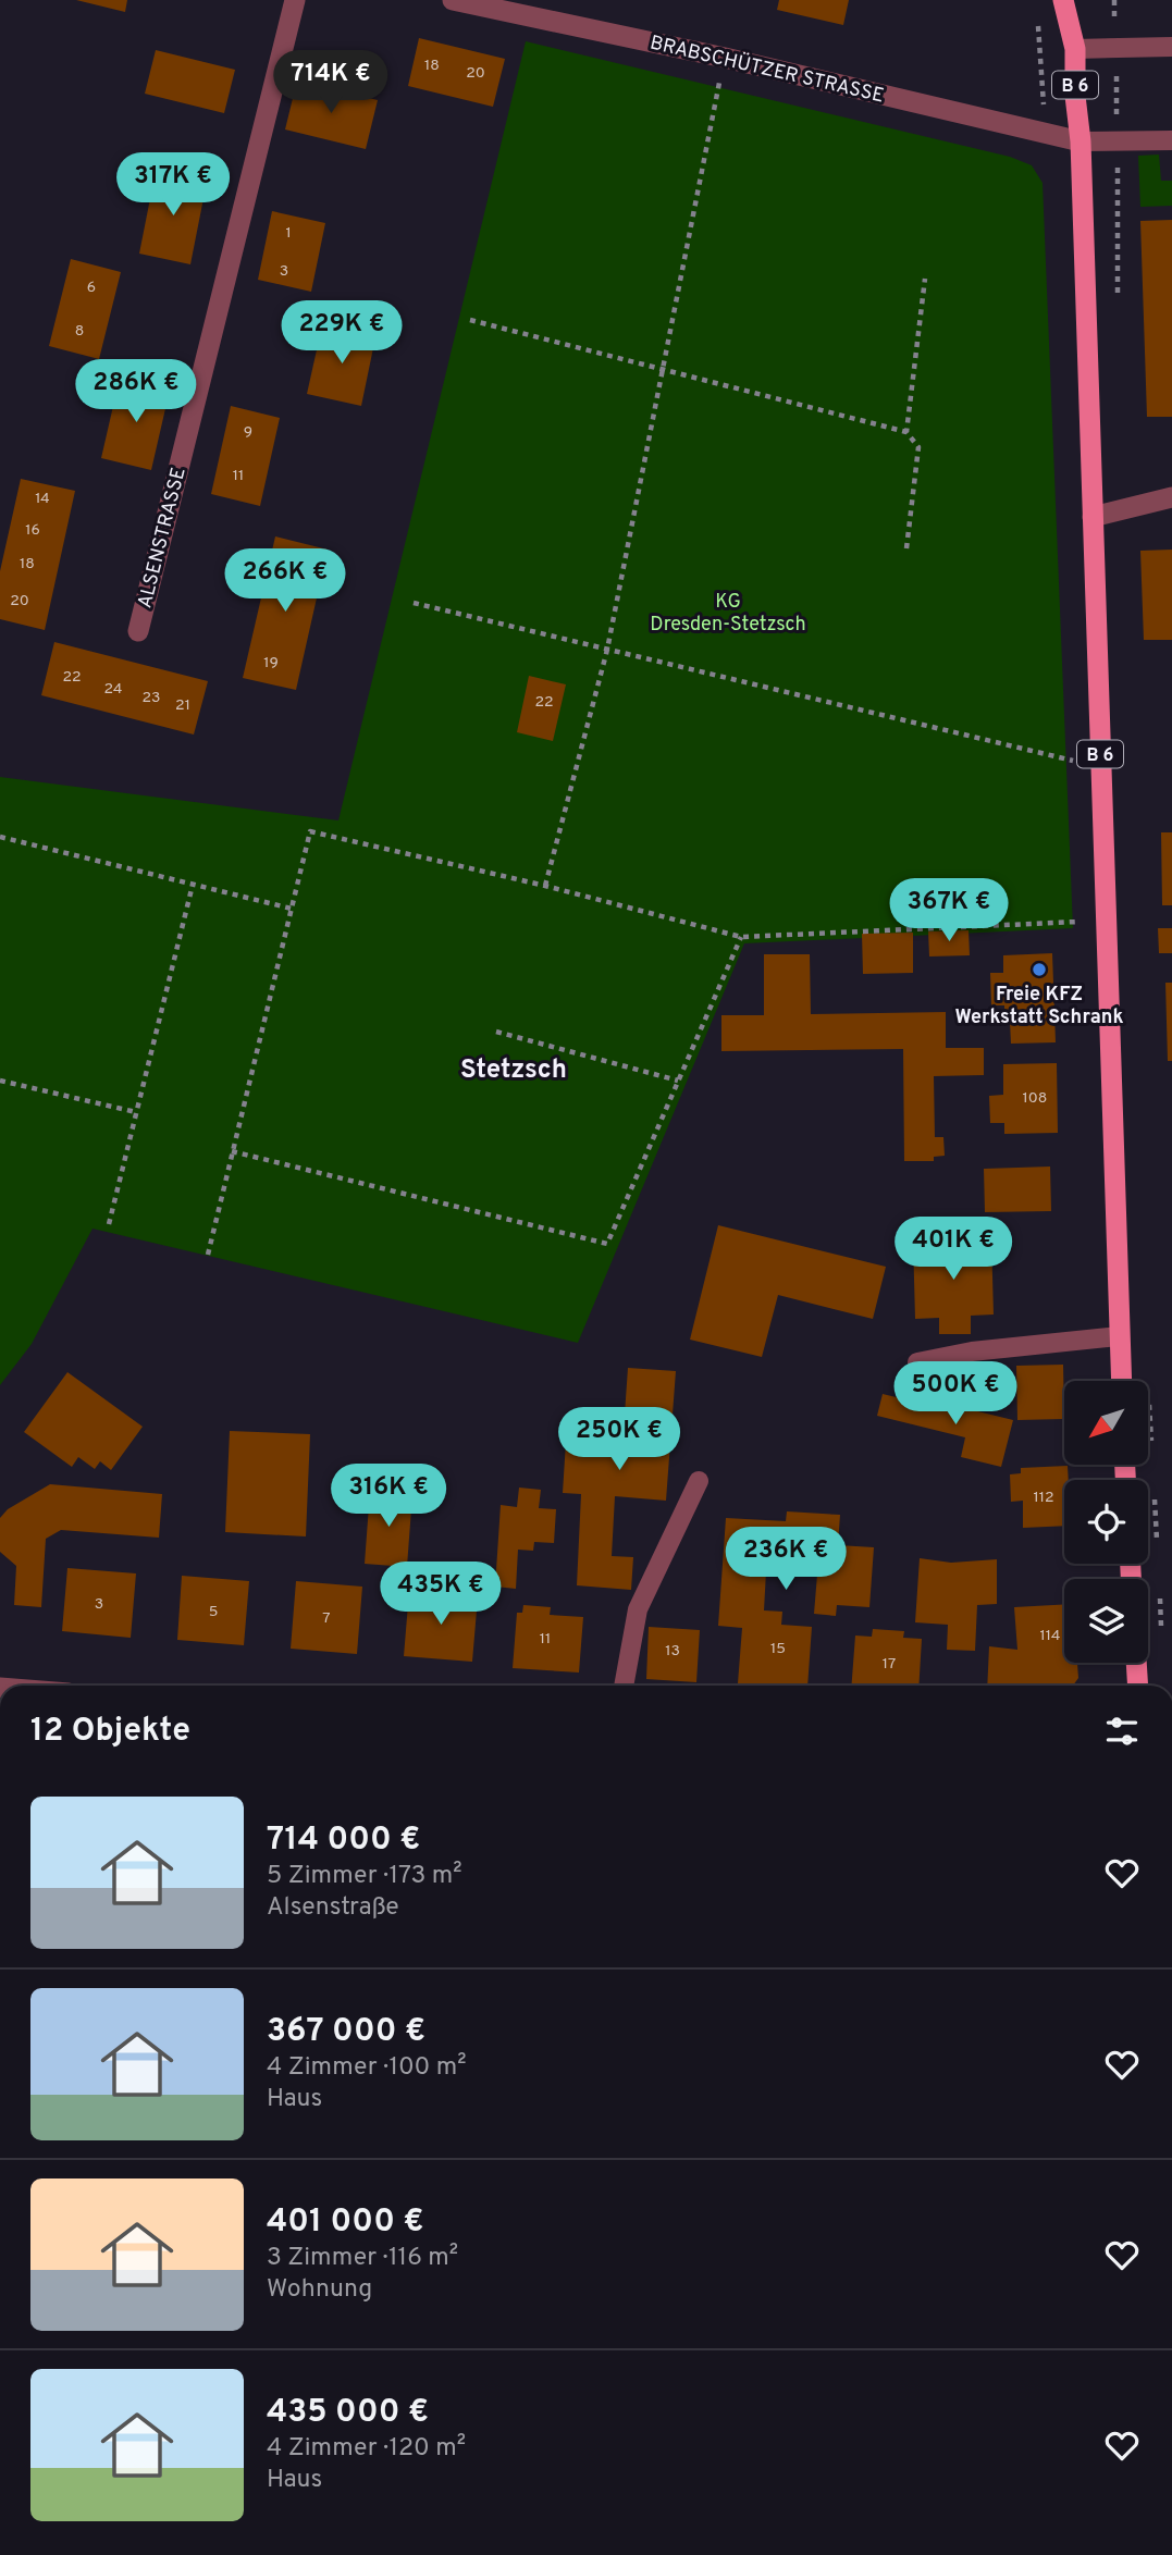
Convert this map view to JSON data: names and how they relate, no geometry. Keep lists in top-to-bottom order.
{
  "streets": {
    "main road": ["B 6"],
    "street": ["BRABSCHÜTZER STRASSE", "ALSENSTRASSE"]
  },
  "crossings": [
    ["BRABSCHÜTZER STRASSE", "B 6"]
  ],
  "districts": ["Stetzsch"],
  "parks": ["KG Dresden-Stetzsch"],
  "places": ["Freie KFZ Werkstatt Schrank"],
  "house_numbers": [
    "18",
    "20",
    "1",
    "3",
    "6",
    "8",
    "9",
    "11",
    "14",
    "16",
    "18",
    "20",
    "19",
    "22",
    "24",
    "23",
    "22",
    "21",
    "108",
    "112",
    "3",
    "5",
    "7",
    "114",
    "11",
    "15",
    "13",
    "17"
  ],
  "north": "bottom left",
  "page": {
    "price": [
      "714K €",
      "317K €",
      "229K €",
      "286K €",
      "266K €",
      "367K €",
      "401K €",
      "500K €",
      "250K €",
      "316K €",
      "236K €",
      "435K €"
    ],
    "heading": "12 Objekte",
    "list": [
      {
        "name": "714 000 €",
        "note": "5 Zimmer · 173 m² · Alsenstraße"
      },
      {
        "name": "367 000 €",
        "note": "4 Zimmer · 100 m² · Haus"
      },
      {
        "name": "401 000 €",
        "note": "3 Zimmer · 116 m² · Wohnung"
      },
      {
        "name": "435 000 €",
        "note": "4 Zimmer · 120 m² · Haus"
      }
    ]
  }
}
